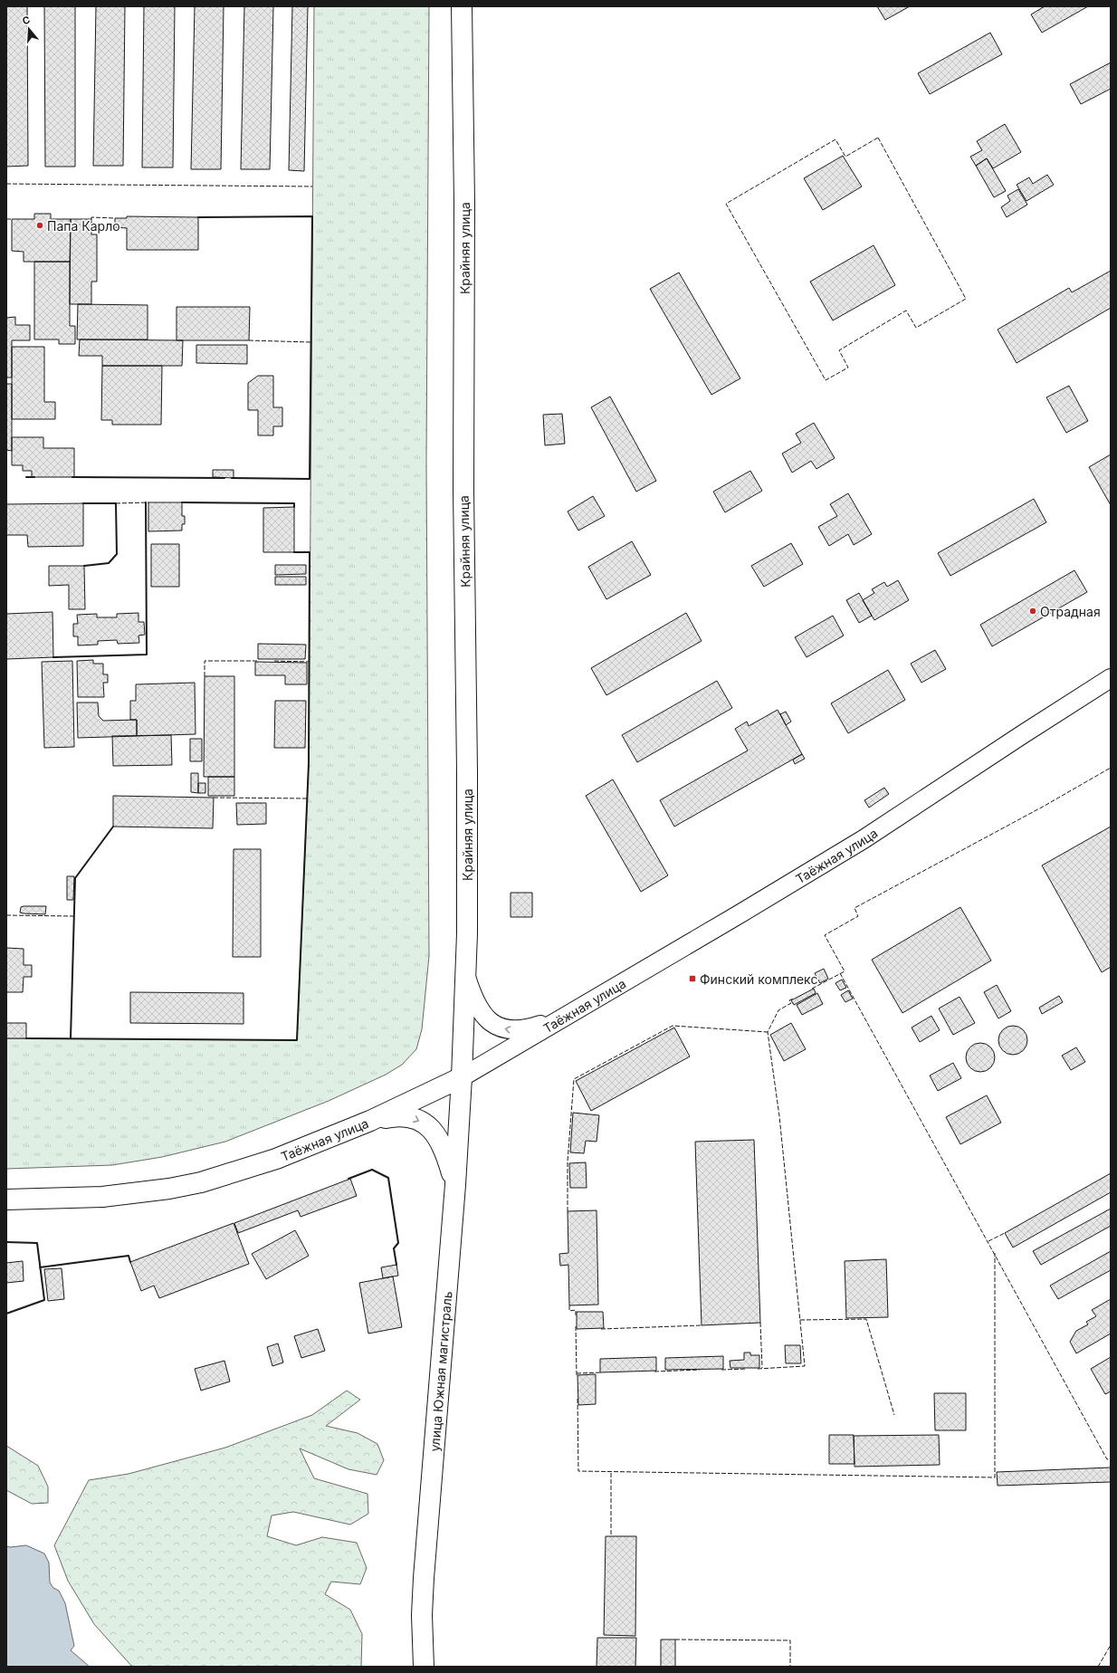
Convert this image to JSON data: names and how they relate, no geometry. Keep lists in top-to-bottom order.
{
  "streets": {
    "main road": ["Крайняя улица", "Таёжная улица", "улица Южная магистраль"]
  },
  "crossings": [
    ["Крайняя улица", "Таёжная улица"],
    ["Крайняя улица", "улица Южная магистраль"],
    ["Таёжная улица", "улица Южная магистраль"]
  ],
  "places": {
    "other": ["Папа Карло", "Отрадная"],
    "transit": ["Финский комплекс"]
  },
  "north": "top"
}
